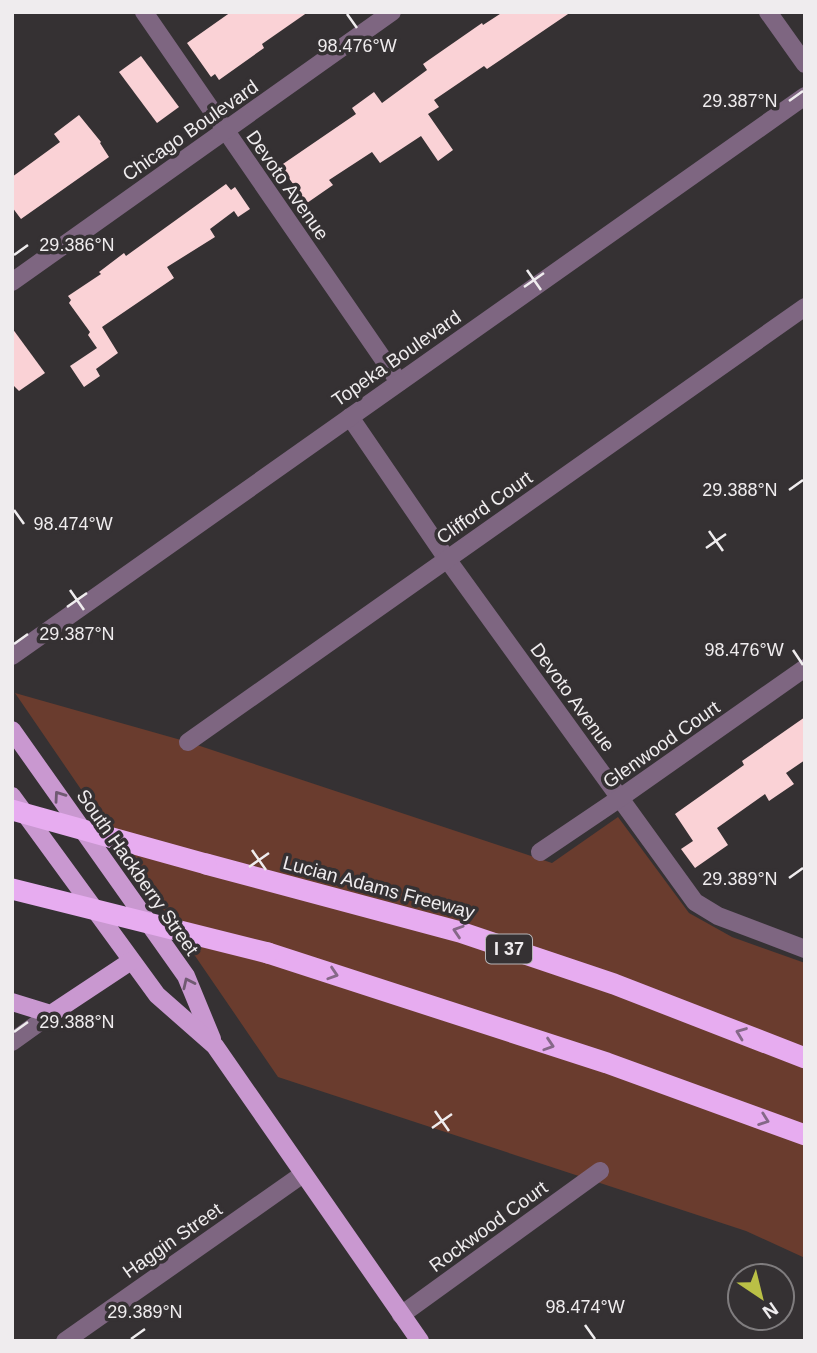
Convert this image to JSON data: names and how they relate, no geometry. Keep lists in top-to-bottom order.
{
  "streets": {
    "highway": ["Lucian Adams Freeway", "I 37"],
    "main road": ["South Hackberry Street"],
    "street": [
      "Chicago Boulevard",
      "Devoto Avenue",
      "Topeka Boulevard",
      "Clifford Court",
      "Glenwood Court",
      "Rockwood Court",
      "Haggin Street"
    ]
  },
  "crossings": [
    ["Chicago Boulevard", "Devoto Avenue"],
    ["Devoto Avenue", "Topeka Boulevard"],
    ["Devoto Avenue", "Clifford Court"],
    ["Devoto Avenue", "Glenwood Court"],
    ["South Hackberry Street", "Rockwood Court"],
    ["South Hackberry Street", "Haggin Street"]
  ],
  "north": "bottom right",
  "coordinates": [
    "98.476°W",
    "29.387°N",
    "29.386°N",
    "29.388°N",
    "98.474°W",
    "29.389°N"
  ]
}
